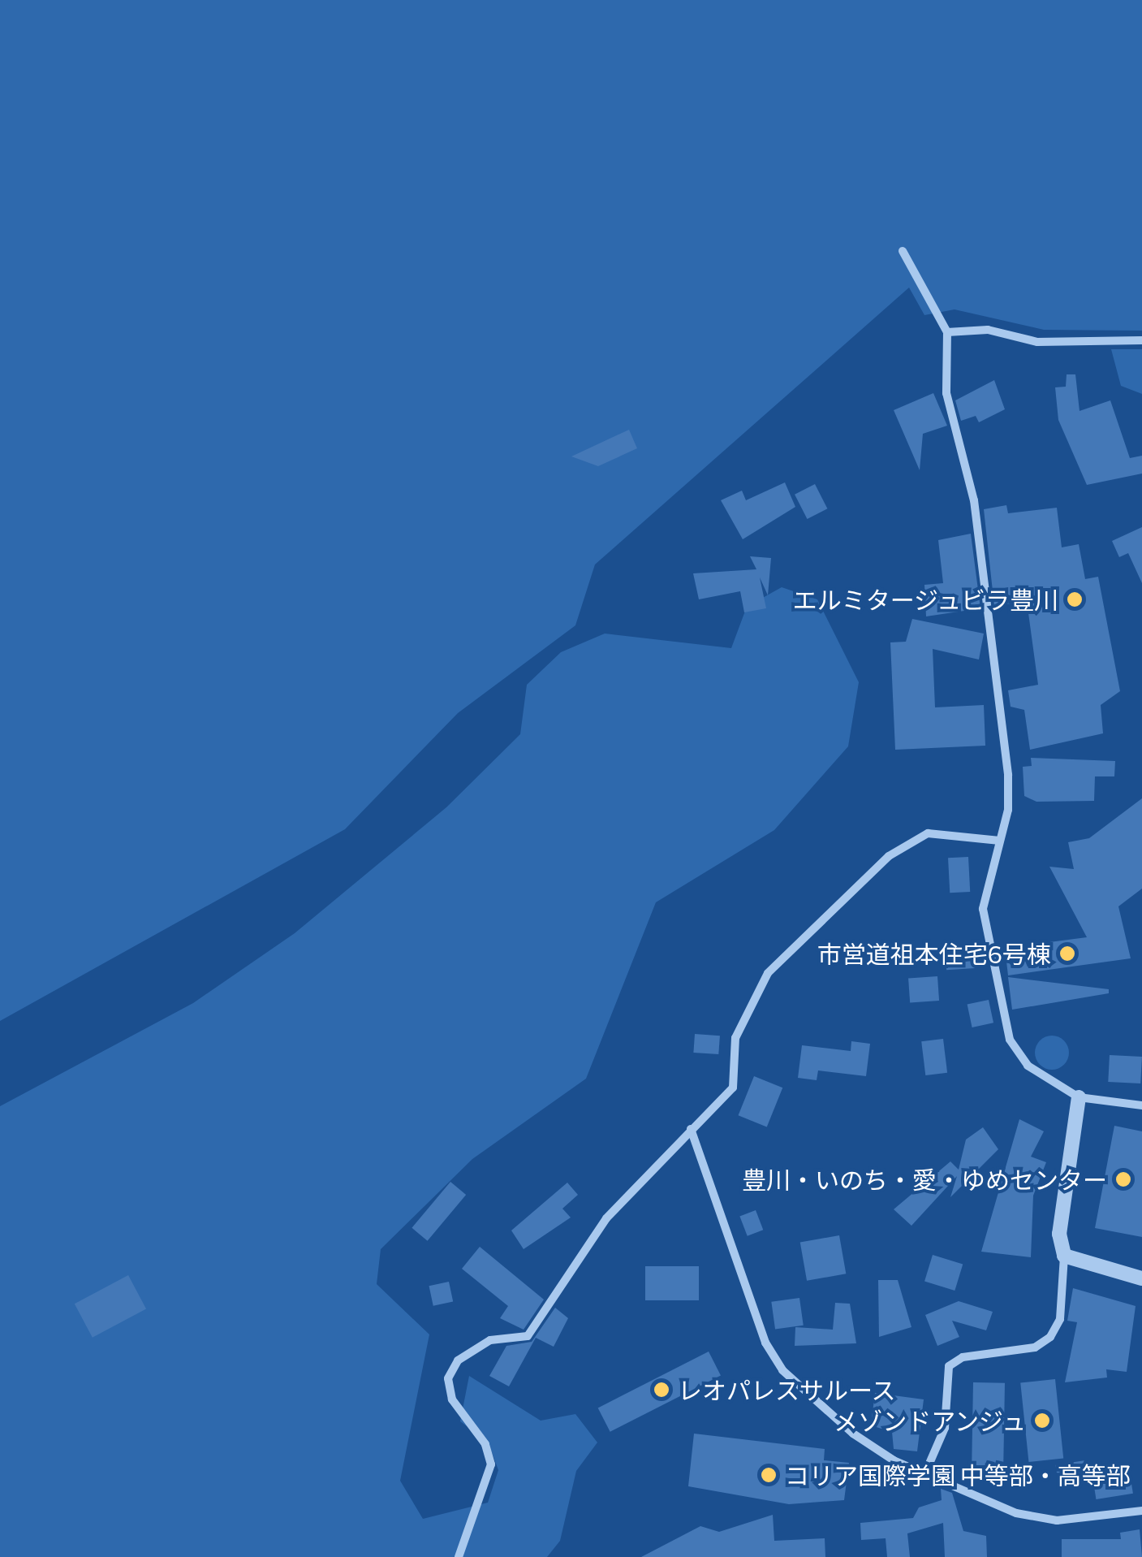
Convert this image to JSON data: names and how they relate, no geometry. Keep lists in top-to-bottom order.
{
  "places": [
    "エルミタージュビラ豊川",
    "市営道祖本住宅6号棟",
    "豊川・いのち・愛・ゆめセンター",
    "レオパレスサルース",
    "メゾンドアンジュ",
    "コリア国際学園 中等部・高等部"
  ]
}
